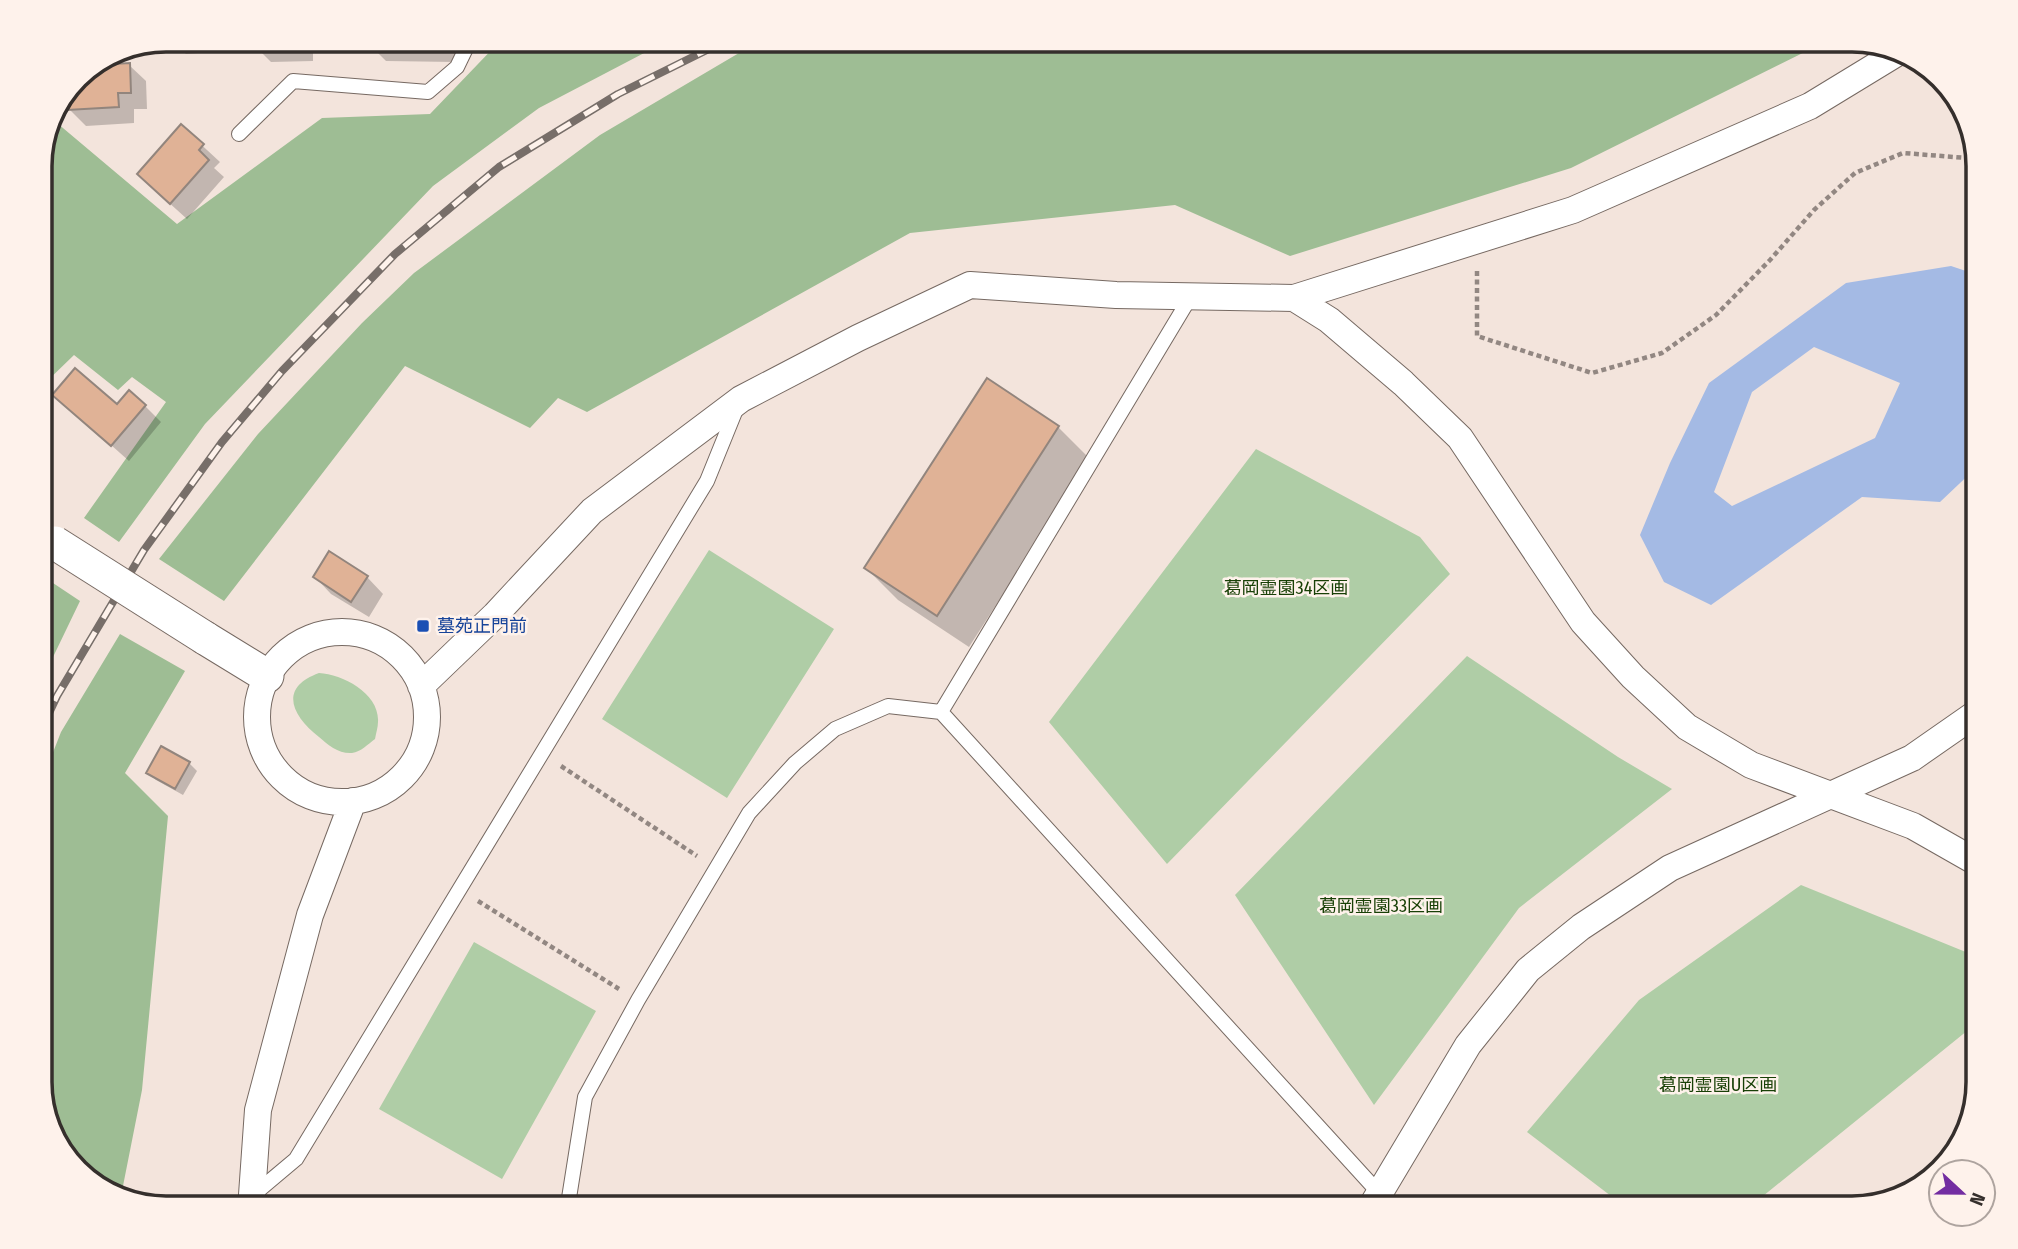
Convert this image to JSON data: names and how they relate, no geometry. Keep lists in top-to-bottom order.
{
  "parks": ["葛岡霊園34区画", "葛岡霊園33区画", "葛岡霊園U区画"],
  "places": {
    "transit": ["墓苑正門前"]
  },
  "north": "right"
}
